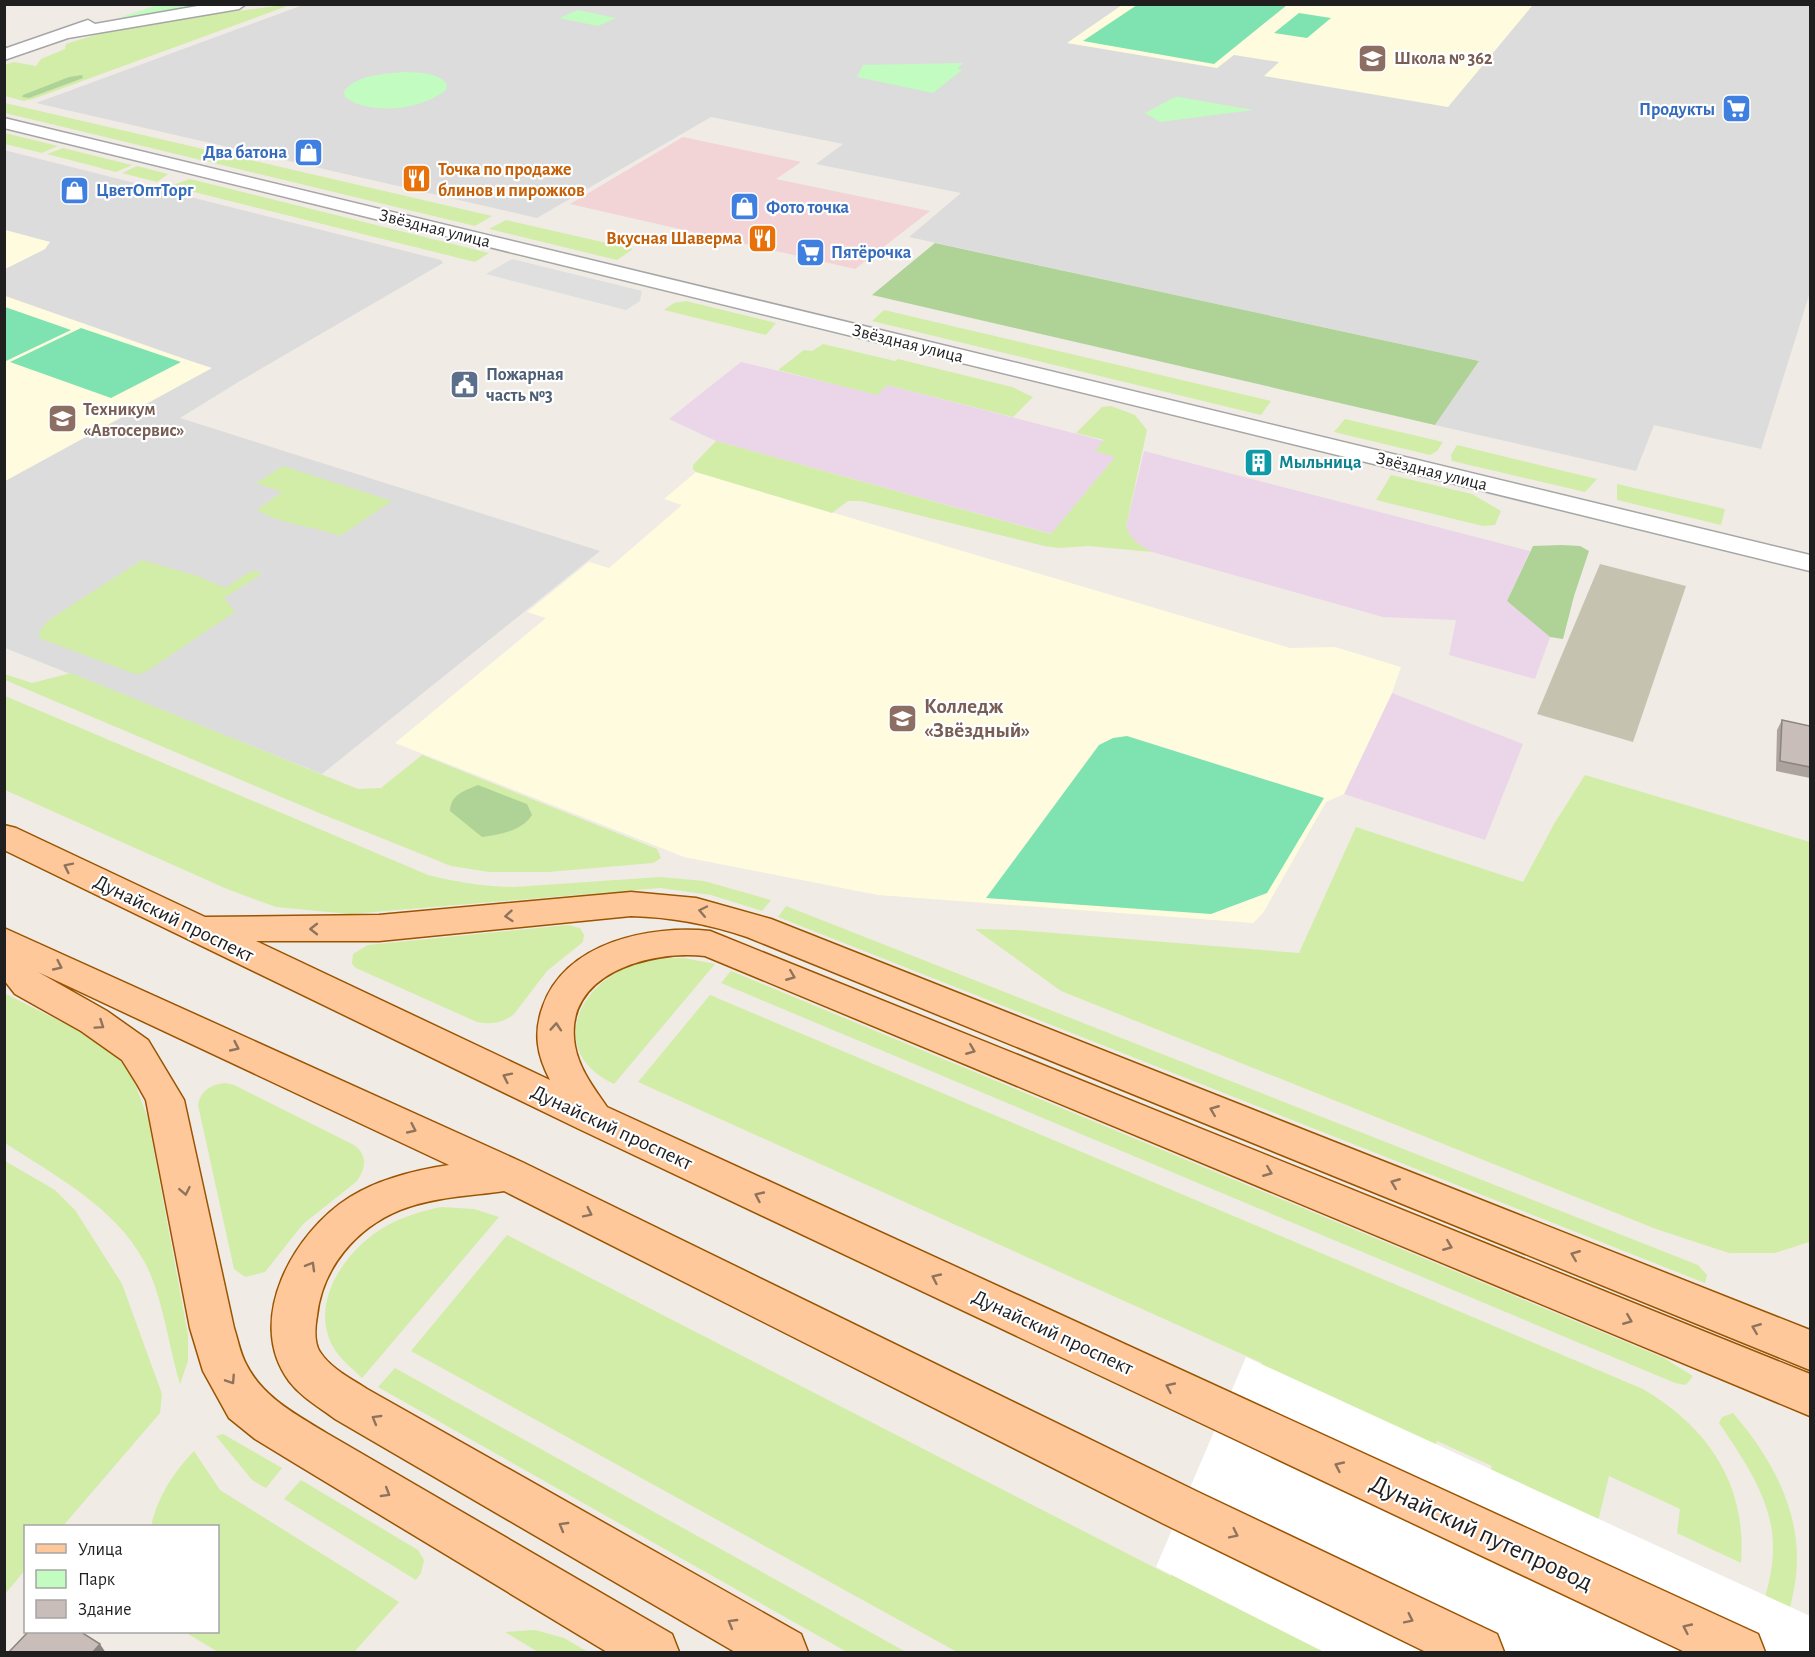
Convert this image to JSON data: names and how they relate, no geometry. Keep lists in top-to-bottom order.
{
  "streets": {
    "main road": ["Дунайский проспект", "Дунайский путепровод"],
    "street": ["Звёздная улица"]
  },
  "crossings": [
    ["Дунайский проспект", "Дунайский путепровод"]
  ],
  "places": {
    "school or university": ["Школа № 362", "Техникум «Автосервис»", "Колледж «Звёздный»"],
    "supermarket": ["Продукты", "Пятёрочка"],
    "shop": ["Два батона", "ЦветОптТорг", "Фото точка"],
    "restaurant": ["Точка по продаже блинов и пирожков", "Вкусная Шаверма"],
    "public building": ["Пожарная часть №3"],
    "building": ["Мыльница"]
  },
  "legend": ["Улица", "Парк", "Здание"]
}
